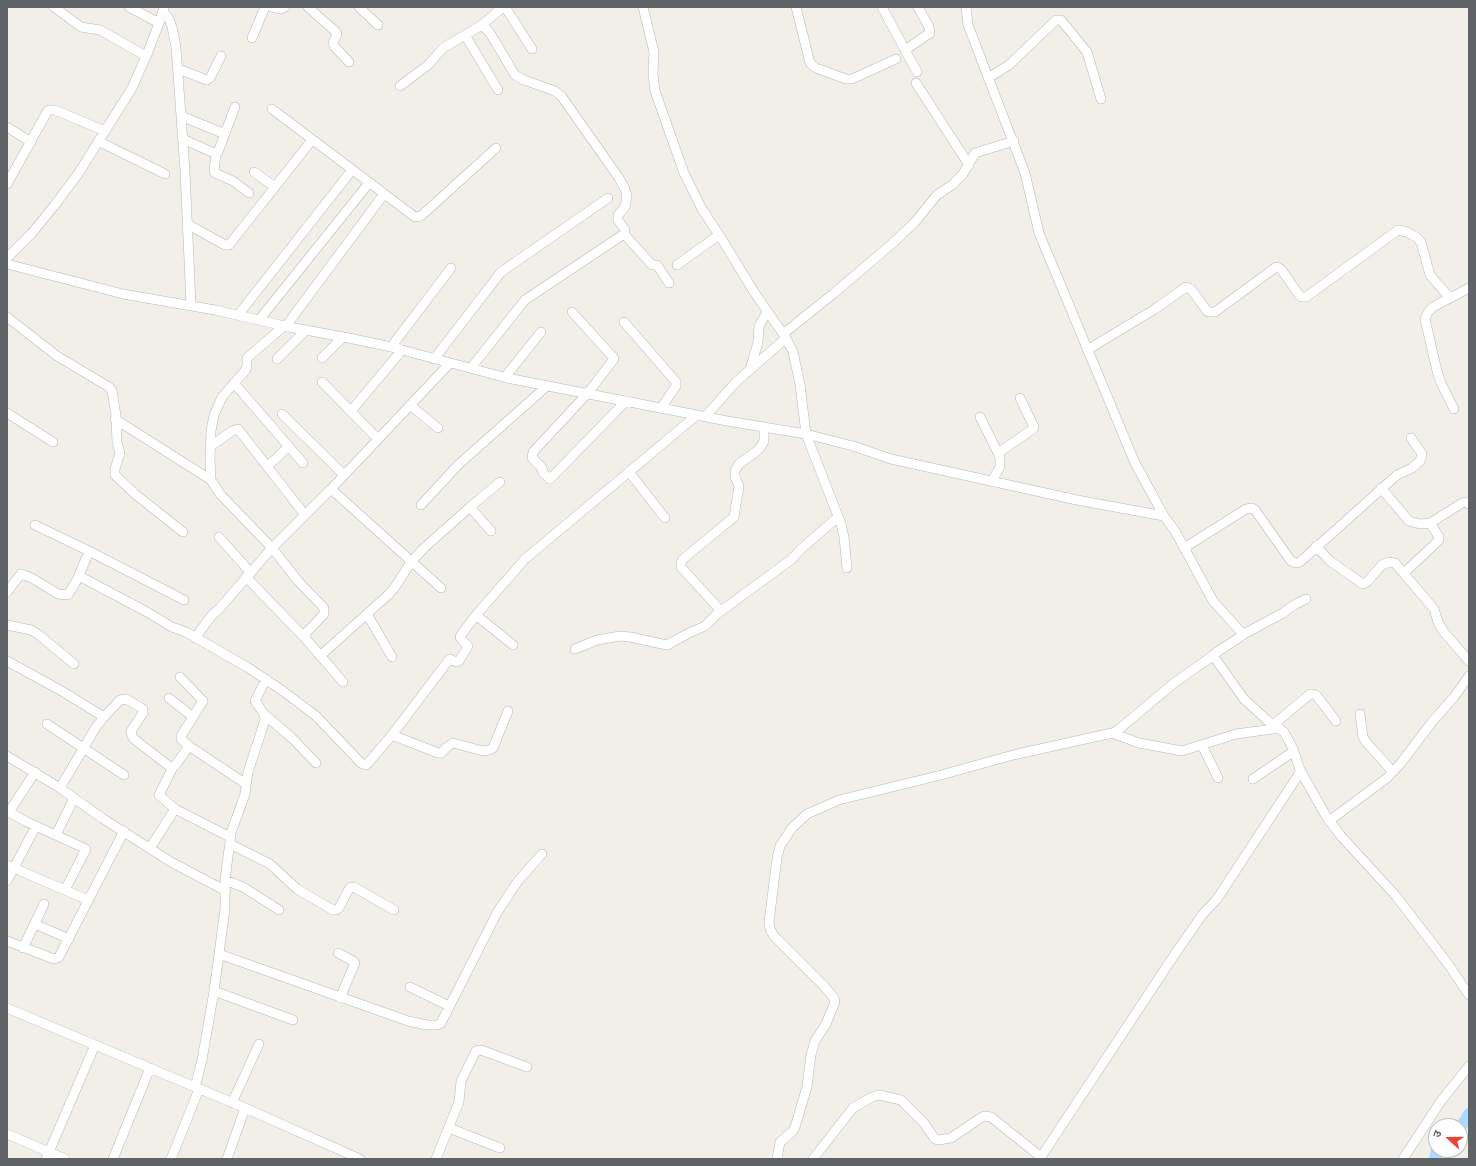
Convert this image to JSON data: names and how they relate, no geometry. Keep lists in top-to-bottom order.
{
  "north": "left"
}
